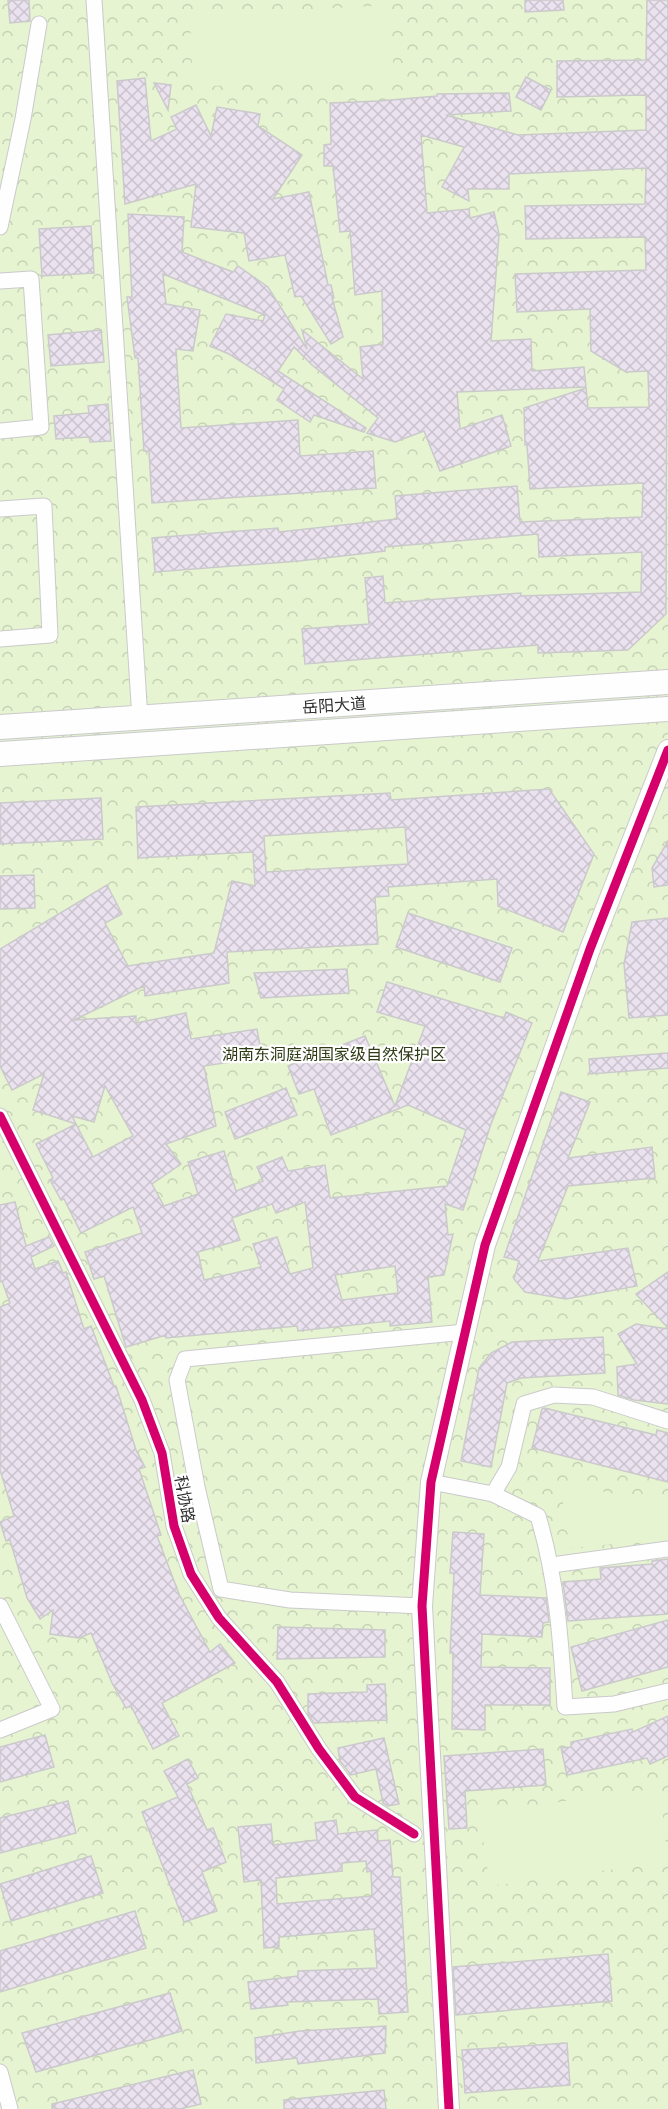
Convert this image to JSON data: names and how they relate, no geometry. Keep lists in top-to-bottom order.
{
  "streets": {
    "main road": ["岳阳大道"],
    "street": ["科协路"]
  },
  "parks": ["湖南东洞庭湖国家级自然保护区"]
}
